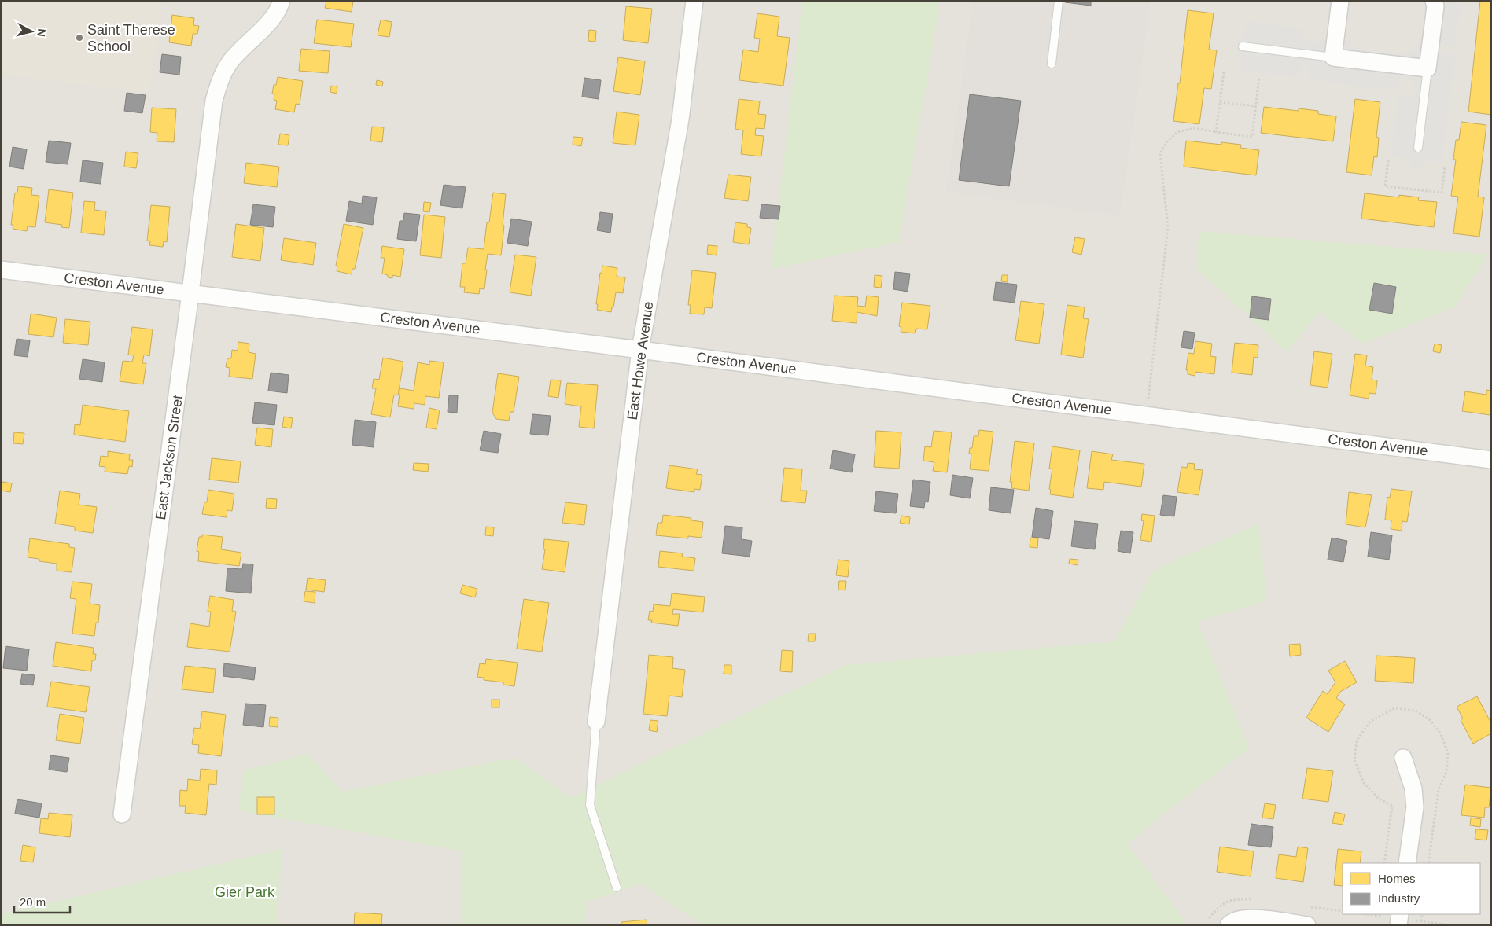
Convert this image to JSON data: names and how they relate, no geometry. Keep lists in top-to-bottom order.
{
  "streets": {
    "street": ["Creston Avenue", "East Howe Avenue", "East Jackson Street"]
  },
  "crossings": [
    ["Creston Avenue", "East Howe Avenue"],
    ["Creston Avenue", "East Jackson Street"]
  ],
  "parks": ["Gier Park"],
  "places": ["Saint Therese School"],
  "legend": ["Homes", "Industry"],
  "scale_bar": "20 m",
  "north": "right"
}
